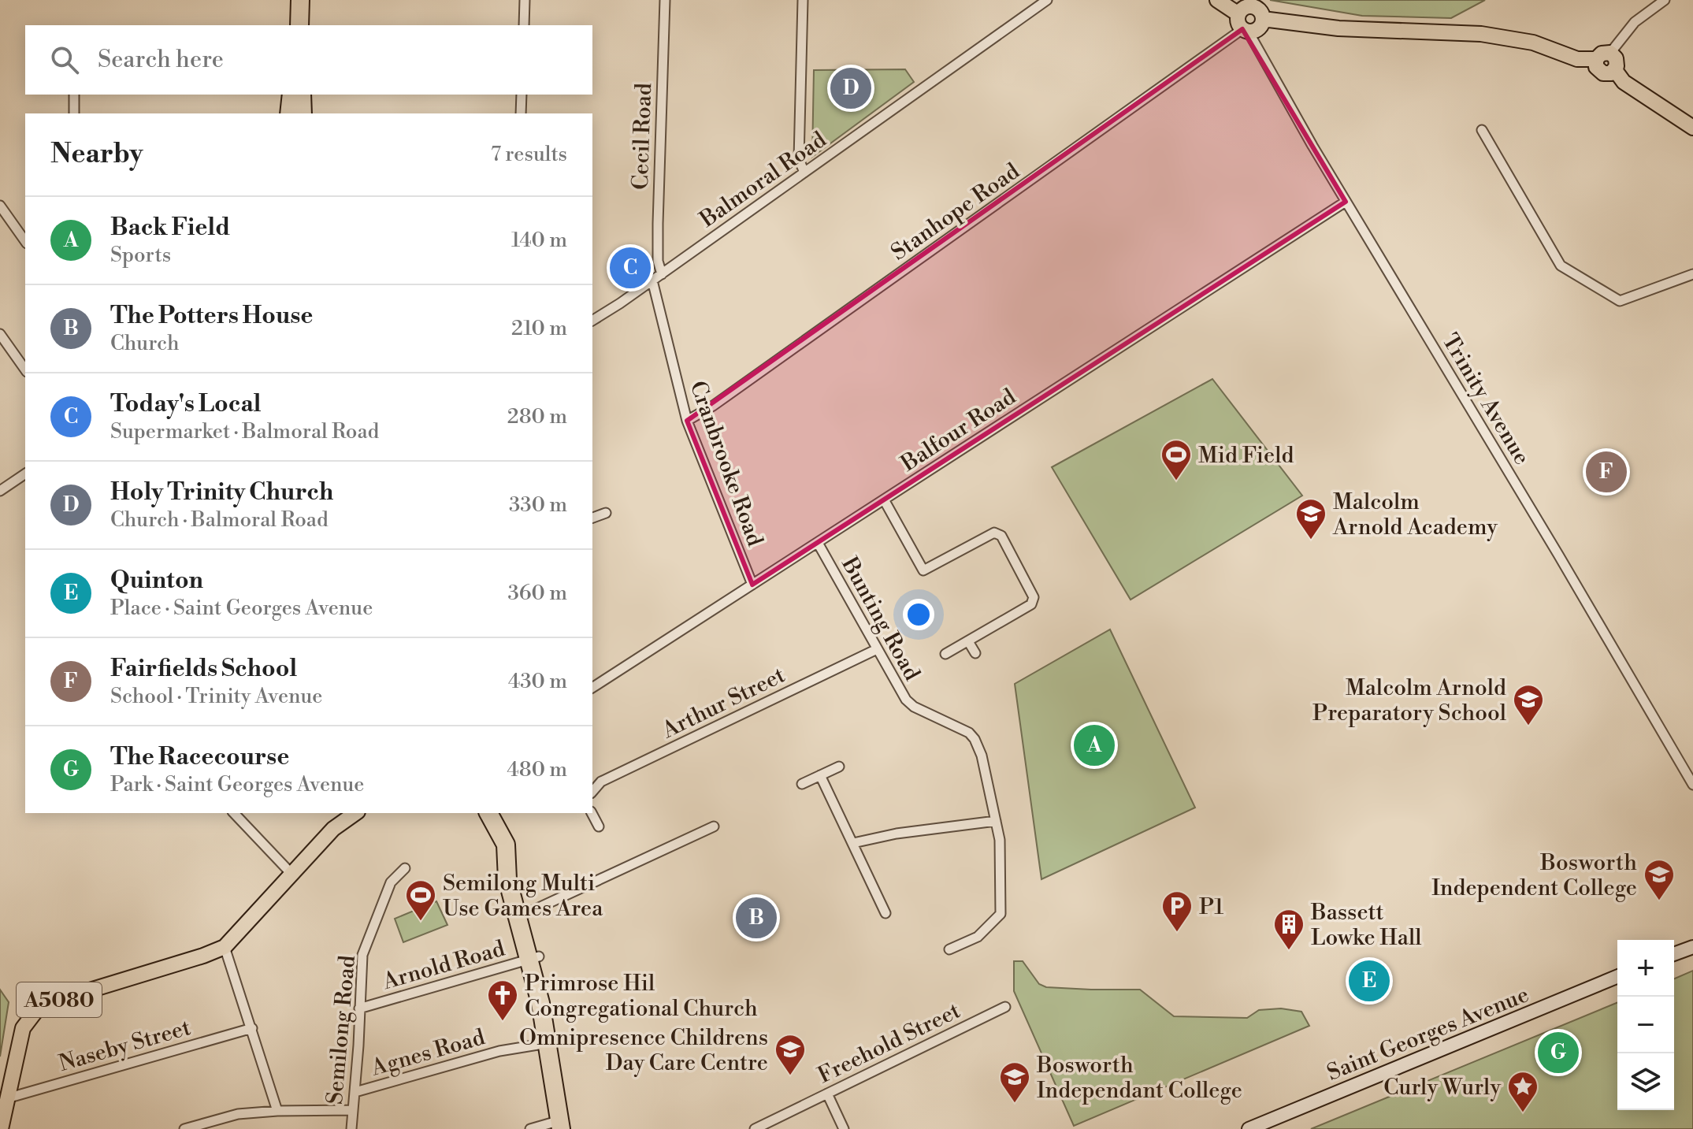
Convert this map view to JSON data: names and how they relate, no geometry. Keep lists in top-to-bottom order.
{
  "streets": {
    "main road": ["A5080"],
    "street": [
      "Cecil Road",
      "Balmoral Road",
      "Stanhope Road",
      "Trinity Avenue",
      "Balfour Road",
      "Cranbrooke Road",
      "Bunting Road",
      "Arthur Street",
      "Arnold Road",
      "Semilong Road",
      "Saint Georges Avenue",
      "Freehold Street",
      "Naseby Street",
      "Agnes Road"
    ]
  },
  "crossings": [
    ["Cecil Road", "Balmoral Road"],
    ["Balmoral Road", "Cranbrooke Road"],
    ["Stanhope Road", "Trinity Avenue"],
    ["Stanhope Road", "Cranbrooke Road"],
    ["Trinity Avenue", "Balfour Road"],
    ["Balfour Road", "Cranbrooke Road"],
    ["Balfour Road", "Bunting Road"],
    ["Bunting Road", "Arthur Street"],
    ["Arnold Road", "Semilong Road"],
    ["A5080", "Naseby Street"],
    ["Semilong Road", "Agnes Road"]
  ],
  "places": {
    "sports": ["Mid Field", "Semilong Multi Use Games Area"],
    "school or university": [
      "Malcolm Arnold Academy",
      "Malcolm Arnold Preparatory School",
      "Bosworth Independent College",
      "Omnipresence Childrens Day Care Centre",
      "Bosworth Independant College"
    ],
    "parking": ["P1"],
    "building": ["Bassett Lowke Hall"],
    "church": ["Primrose Hil Congregational Church"],
    "place": ["Curly Wurly"]
  },
  "page": {
    "search": "Search here",
    "pins": [
      "D",
      "C",
      "F",
      "A",
      "B",
      "E",
      "G"
    ],
    "heading": ["Nearby", "7 results"],
    "list": [
      {
        "mark": "A",
        "name": "Back Field",
        "note": "Sports",
        "value": "140 m"
      },
      {
        "mark": "B",
        "name": "The Potters House",
        "note": "Church",
        "value": "210 m"
      },
      {
        "mark": "C",
        "name": "Today's Local",
        "note": "Supermarket · Balmoral Road",
        "value": "280 m"
      },
      {
        "mark": "D",
        "name": "Holy Trinity Church",
        "note": "Church · Balmoral Road",
        "value": "330 m"
      },
      {
        "mark": "E",
        "name": "Quinton",
        "note": "Place · Saint Georges Avenue",
        "value": "360 m"
      },
      {
        "mark": "F",
        "name": "Fairfields School",
        "note": "School · Trinity Avenue",
        "value": "430 m"
      },
      {
        "mark": "G",
        "name": "The Racecourse",
        "note": "Park · Saint Georges Avenue",
        "value": "480 m"
      }
    ],
    "map_buttons": ["+", "−"]
  }
}
